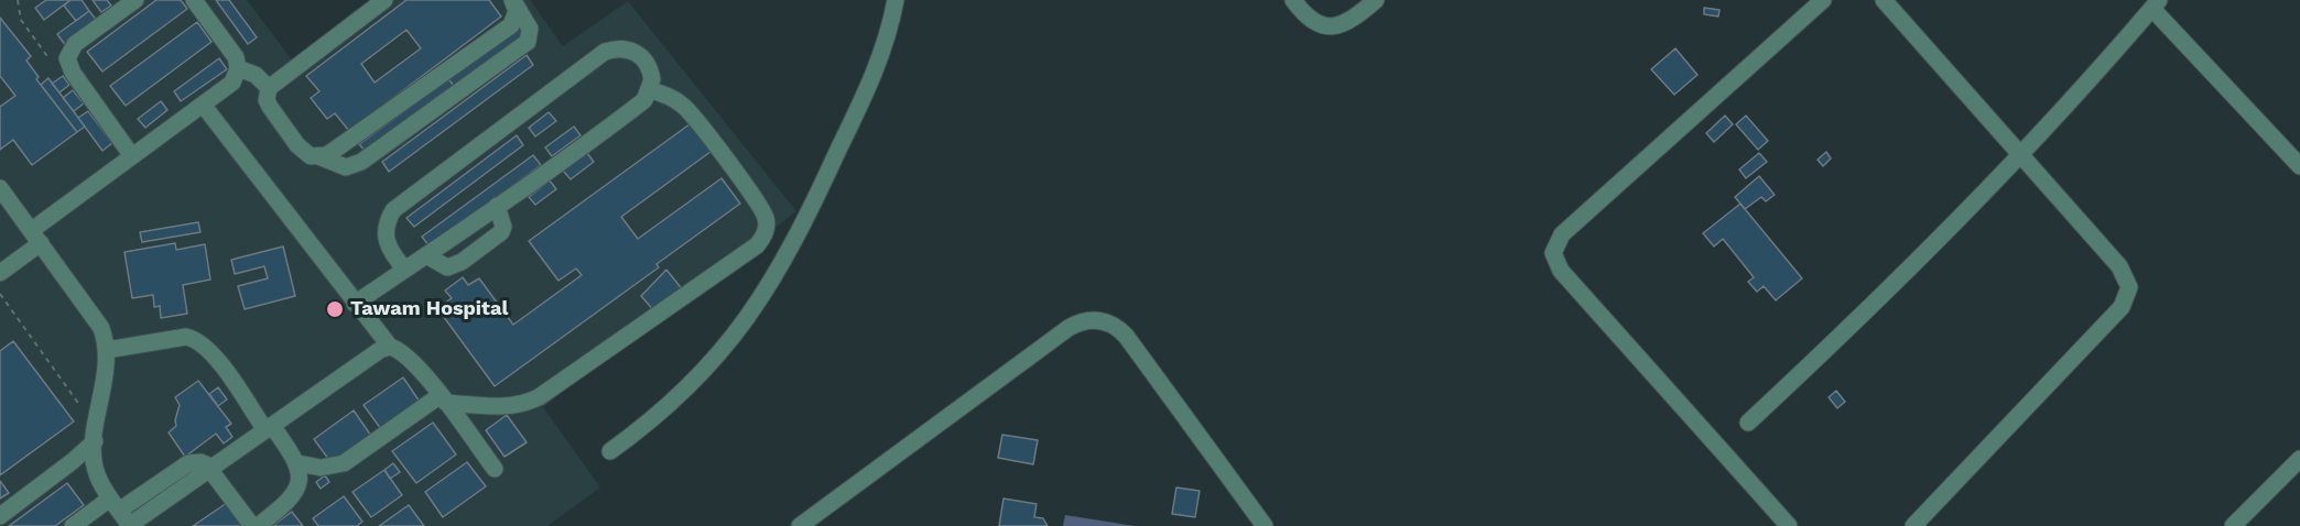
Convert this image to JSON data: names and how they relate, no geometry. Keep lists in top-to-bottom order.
{
  "places": ["Tawam Hospital"]
}
